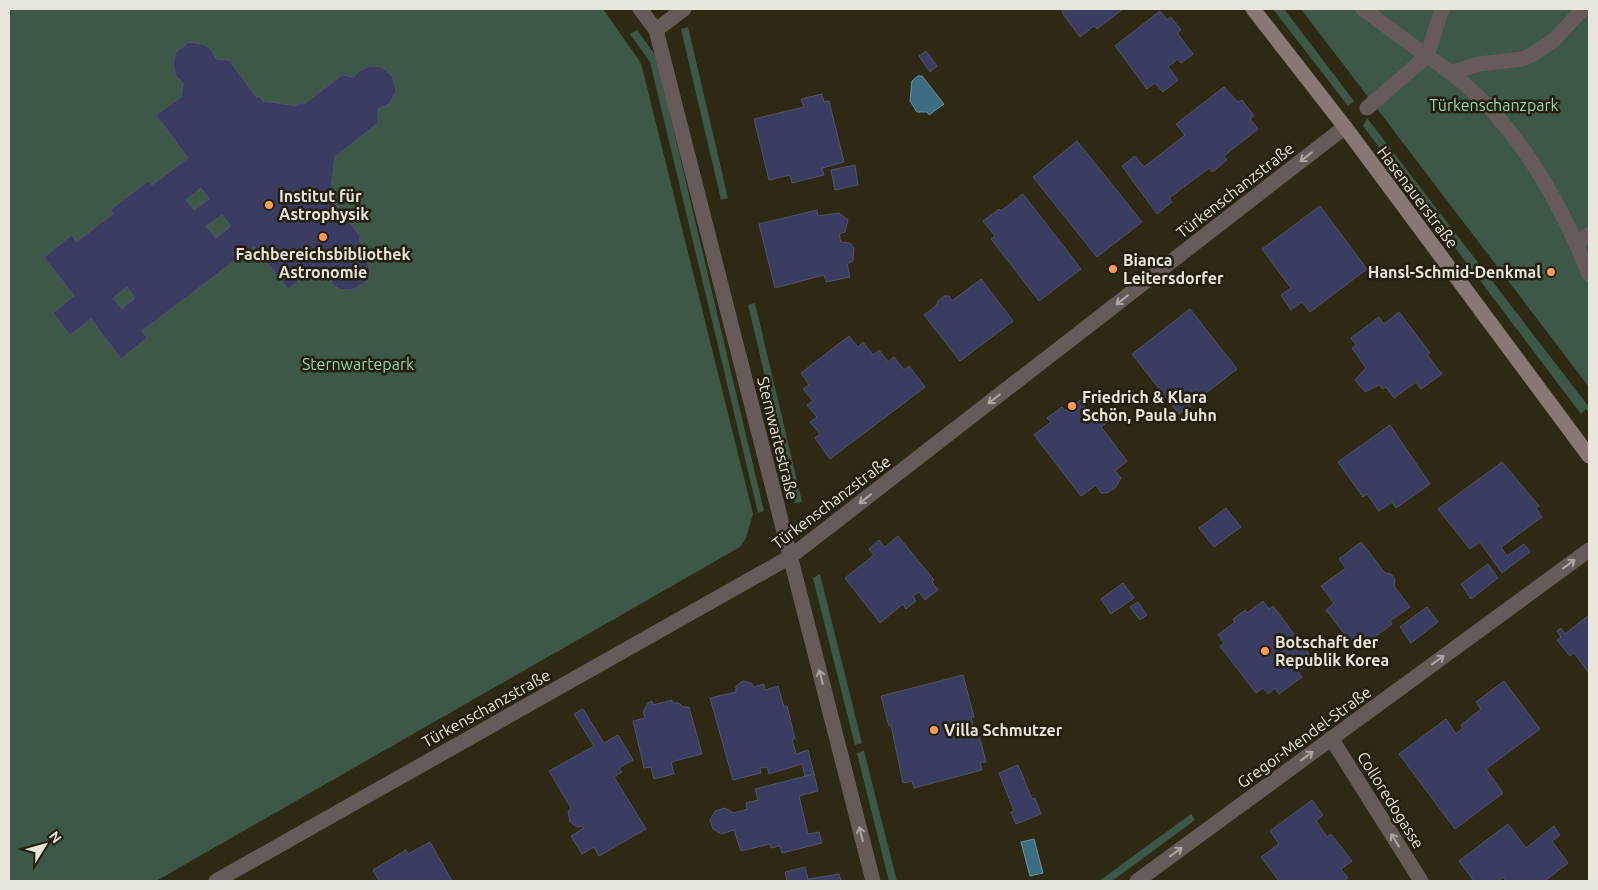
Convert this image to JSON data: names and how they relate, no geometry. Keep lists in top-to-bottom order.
{
  "streets": {
    "street": [
      "Türkenschanzstraße",
      "Hasenauerstraße",
      "Sternwartestraße",
      "Gregor-Mendel-Straße",
      "Colloredogasse"
    ]
  },
  "crossings": [
    ["Türkenschanzstraße", "Hasenauerstraße"],
    ["Türkenschanzstraße", "Sternwartestraße"],
    ["Gregor-Mendel-Straße", "Colloredogasse"]
  ],
  "one_way": [
    "Türkenschanzstraße",
    "Sternwartestraße",
    "Gregor-Mendel-Straße",
    "Colloredogasse"
  ],
  "parks": ["Türkenschanzpark", "Sternwartepark"],
  "places": [
    "Institut für Astrophysik",
    "Fachbereichsbibliothek Astronomie",
    "Bianca Leitersdorfer",
    "Hansl-Schmid-Denkmal",
    "Friedrich & Klara Schön, Paula Juhn",
    "Botschaft der Republik Korea",
    "Villa Schmutzer"
  ],
  "north": "top right"
}
